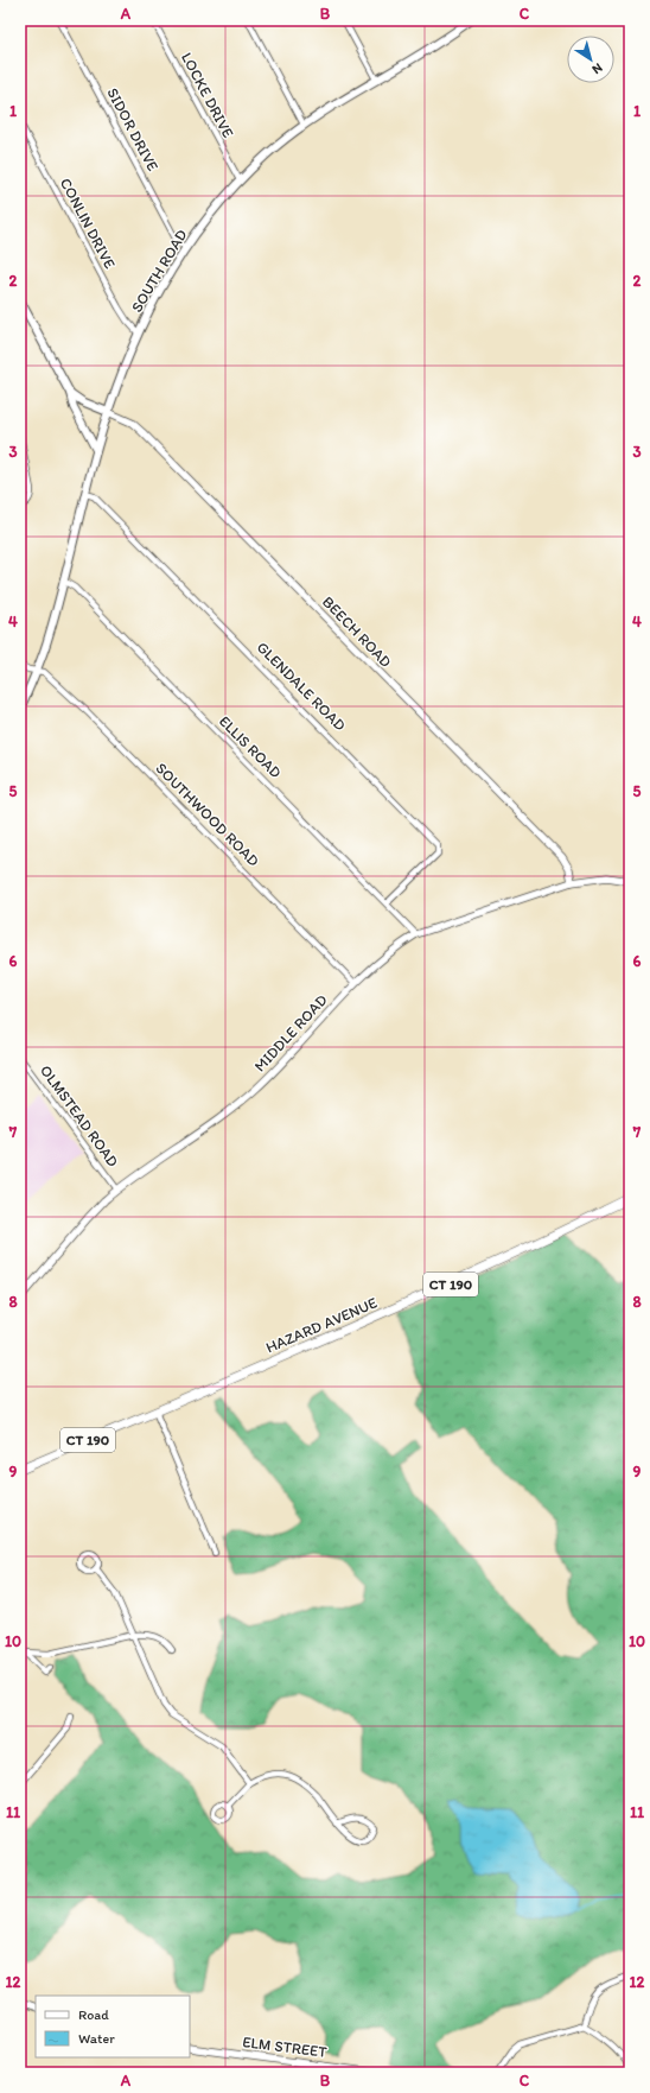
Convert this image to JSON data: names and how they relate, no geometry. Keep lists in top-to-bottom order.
{
  "streets": {
    "main road": ["SOUTH ROAD", "CT 190", "HAZARD AVENUE"],
    "street": [
      "LOCKE DRIVE",
      "SIDOR DRIVE",
      "CONLIN DRIVE",
      "BEECH ROAD",
      "GLENDALE ROAD",
      "ELLIS ROAD",
      "SOUTHWOOD ROAD",
      "MIDDLE ROAD",
      "OLMSTEAD ROAD",
      "ELM STREET"
    ]
  },
  "crossings": [
    ["LOCKE DRIVE", "SOUTH ROAD"],
    ["SIDOR DRIVE", "SOUTH ROAD"],
    ["CONLIN DRIVE", "SOUTH ROAD"],
    ["SOUTH ROAD", "BEECH ROAD"],
    ["SOUTH ROAD", "GLENDALE ROAD"],
    ["SOUTH ROAD", "ELLIS ROAD"],
    ["SOUTH ROAD", "SOUTHWOOD ROAD"],
    ["BEECH ROAD", "MIDDLE ROAD"],
    ["GLENDALE ROAD", "ELLIS ROAD"],
    ["ELLIS ROAD", "MIDDLE ROAD"],
    ["SOUTHWOOD ROAD", "MIDDLE ROAD"],
    ["MIDDLE ROAD", "OLMSTEAD ROAD"]
  ],
  "legend": ["Road", "Water"],
  "north": "bottom right",
  "grid": {
    "columns": ["A", "B", "C"],
    "rows": [
      "1",
      "2",
      "3",
      "4",
      "5",
      "6",
      "7",
      "8",
      "9",
      "10",
      "11",
      "12"
    ]
  }
}
